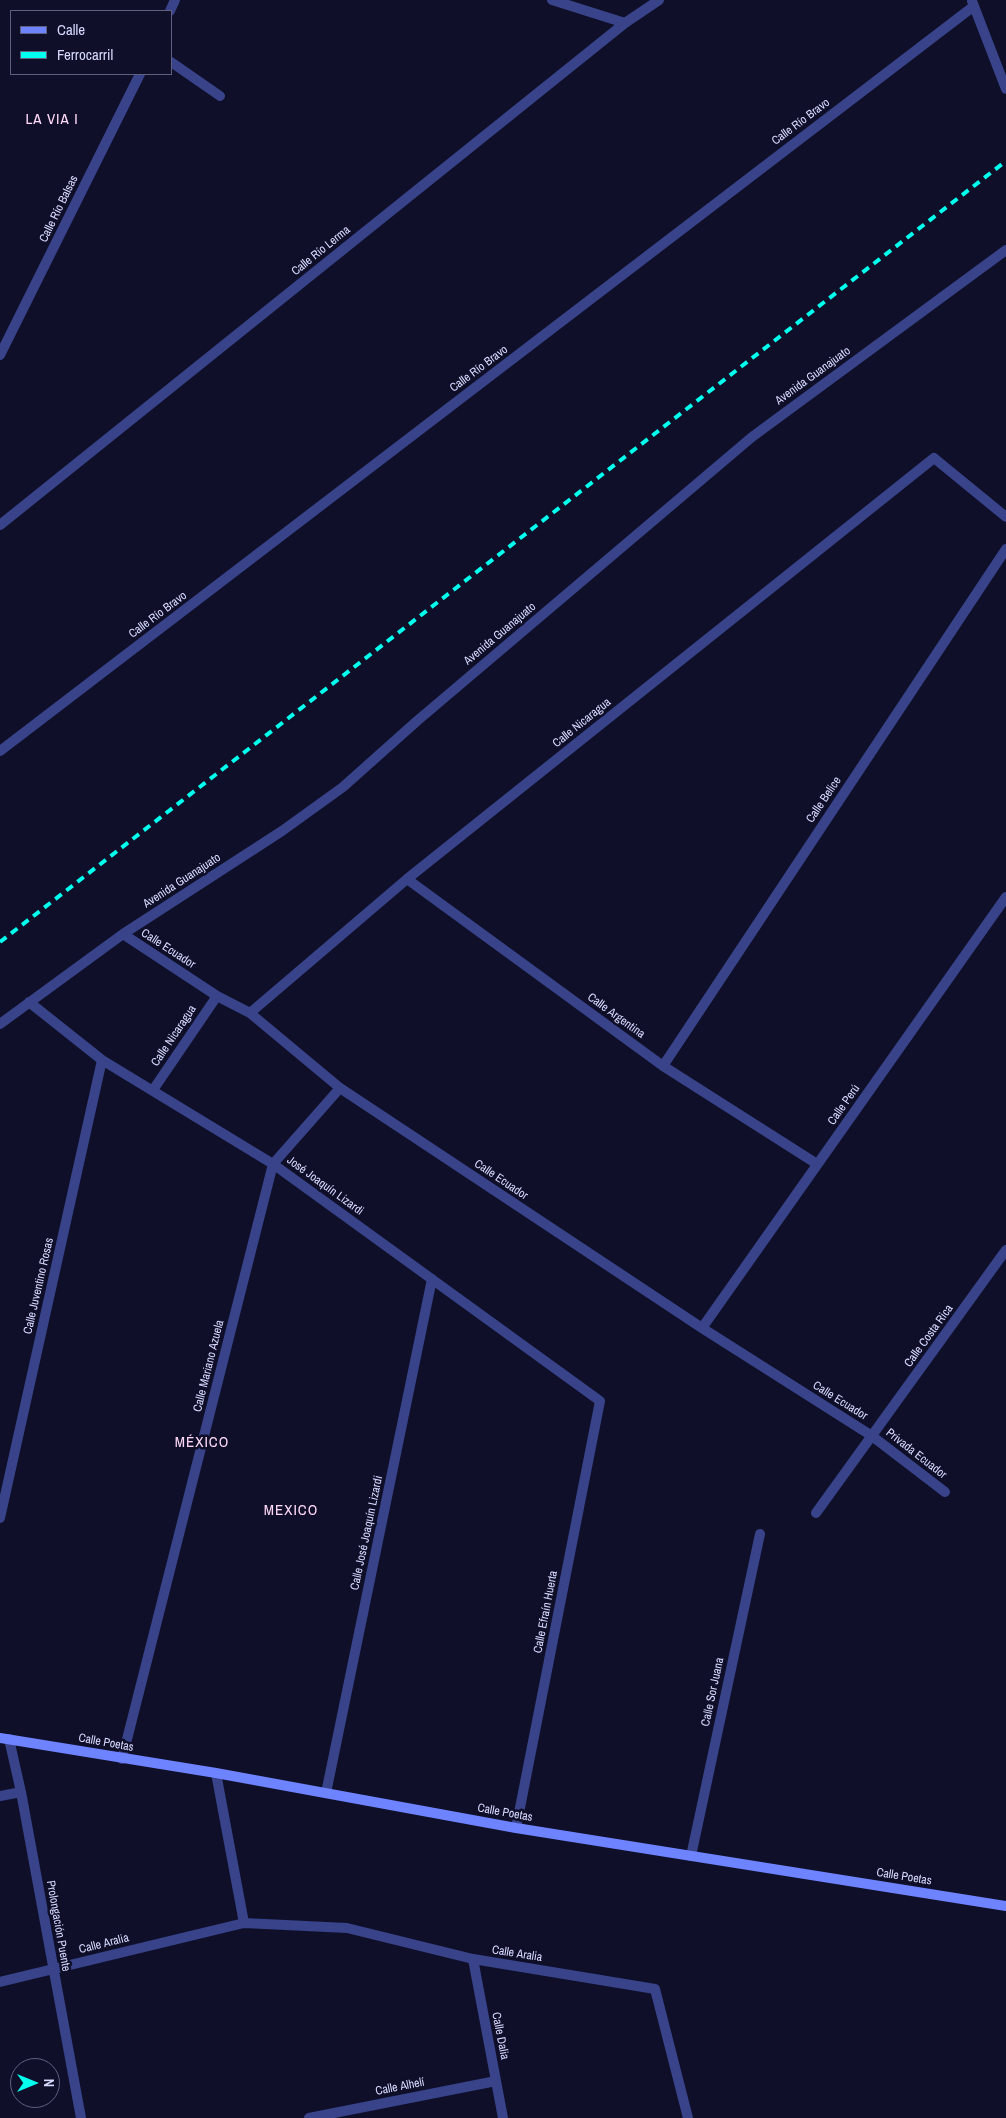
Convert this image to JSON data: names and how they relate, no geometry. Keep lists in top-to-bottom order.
{
  "streets": {
    "street": [
      "Calle Río Bravo",
      "Calle Río Balsas",
      "Calle Río Lerma",
      "Avenida Guanajuato",
      "Calle Nicaragua",
      "Calle Belice",
      "Calle Ecuador",
      "Calle Argentina",
      "Calle Perú",
      "José Joaquín Lizardi",
      "Calle Juventino Rosas",
      "Calle Costa Rica",
      "Calle Mariano Azuela",
      "Privada Ecuador",
      "Calle José Joaquín Lizardi",
      "Calle Efraín Huerta",
      "Calle Sor Juana",
      "Calle Poetas",
      "Prolongación Puente",
      "Calle Aralia",
      "Calle Dalia",
      "Calle Alhelí"
    ]
  },
  "crossings": [
    ["Avenida Guanajuato", "Calle Ecuador"],
    ["Avenida Guanajuato", "José Joaquín Lizardi"],
    ["Calle Nicaragua", "Calle Ecuador"],
    ["Calle Nicaragua", "Calle Argentina"],
    ["Calle Nicaragua", "José Joaquín Lizardi"],
    ["Calle Belice", "Calle Argentina"],
    ["Calle Ecuador", "Calle Perú"],
    ["Calle Ecuador", "Calle Costa Rica"],
    ["Calle Ecuador", "Calle Mariano Azuela"],
    ["Calle Ecuador", "Privada Ecuador"],
    ["Calle Argentina", "Calle Perú"],
    ["José Joaquín Lizardi", "Calle Juventino Rosas"],
    ["José Joaquín Lizardi", "Calle Mariano Azuela"],
    ["José Joaquín Lizardi", "Calle José Joaquín Lizardi"],
    ["José Joaquín Lizardi", "Calle Efraín Huerta"],
    ["Calle Costa Rica", "Privada Ecuador"],
    ["Calle Mariano Azuela", "Calle Poetas"],
    ["Calle José Joaquín Lizardi", "Calle Poetas"],
    ["Calle Efraín Huerta", "Calle Poetas"],
    ["Calle Sor Juana", "Calle Poetas"],
    ["Calle Poetas", "Prolongación Puente"],
    ["Prolongación Puente", "Calle Aralia"],
    ["Calle Aralia", "Calle Dalia"],
    ["Calle Dalia", "Calle Alhelí"]
  ],
  "districts": ["LA VIA I", "MÉXICO", "MEXICO"],
  "legend": ["Calle", "Ferrocarril"],
  "north": "right"
}
